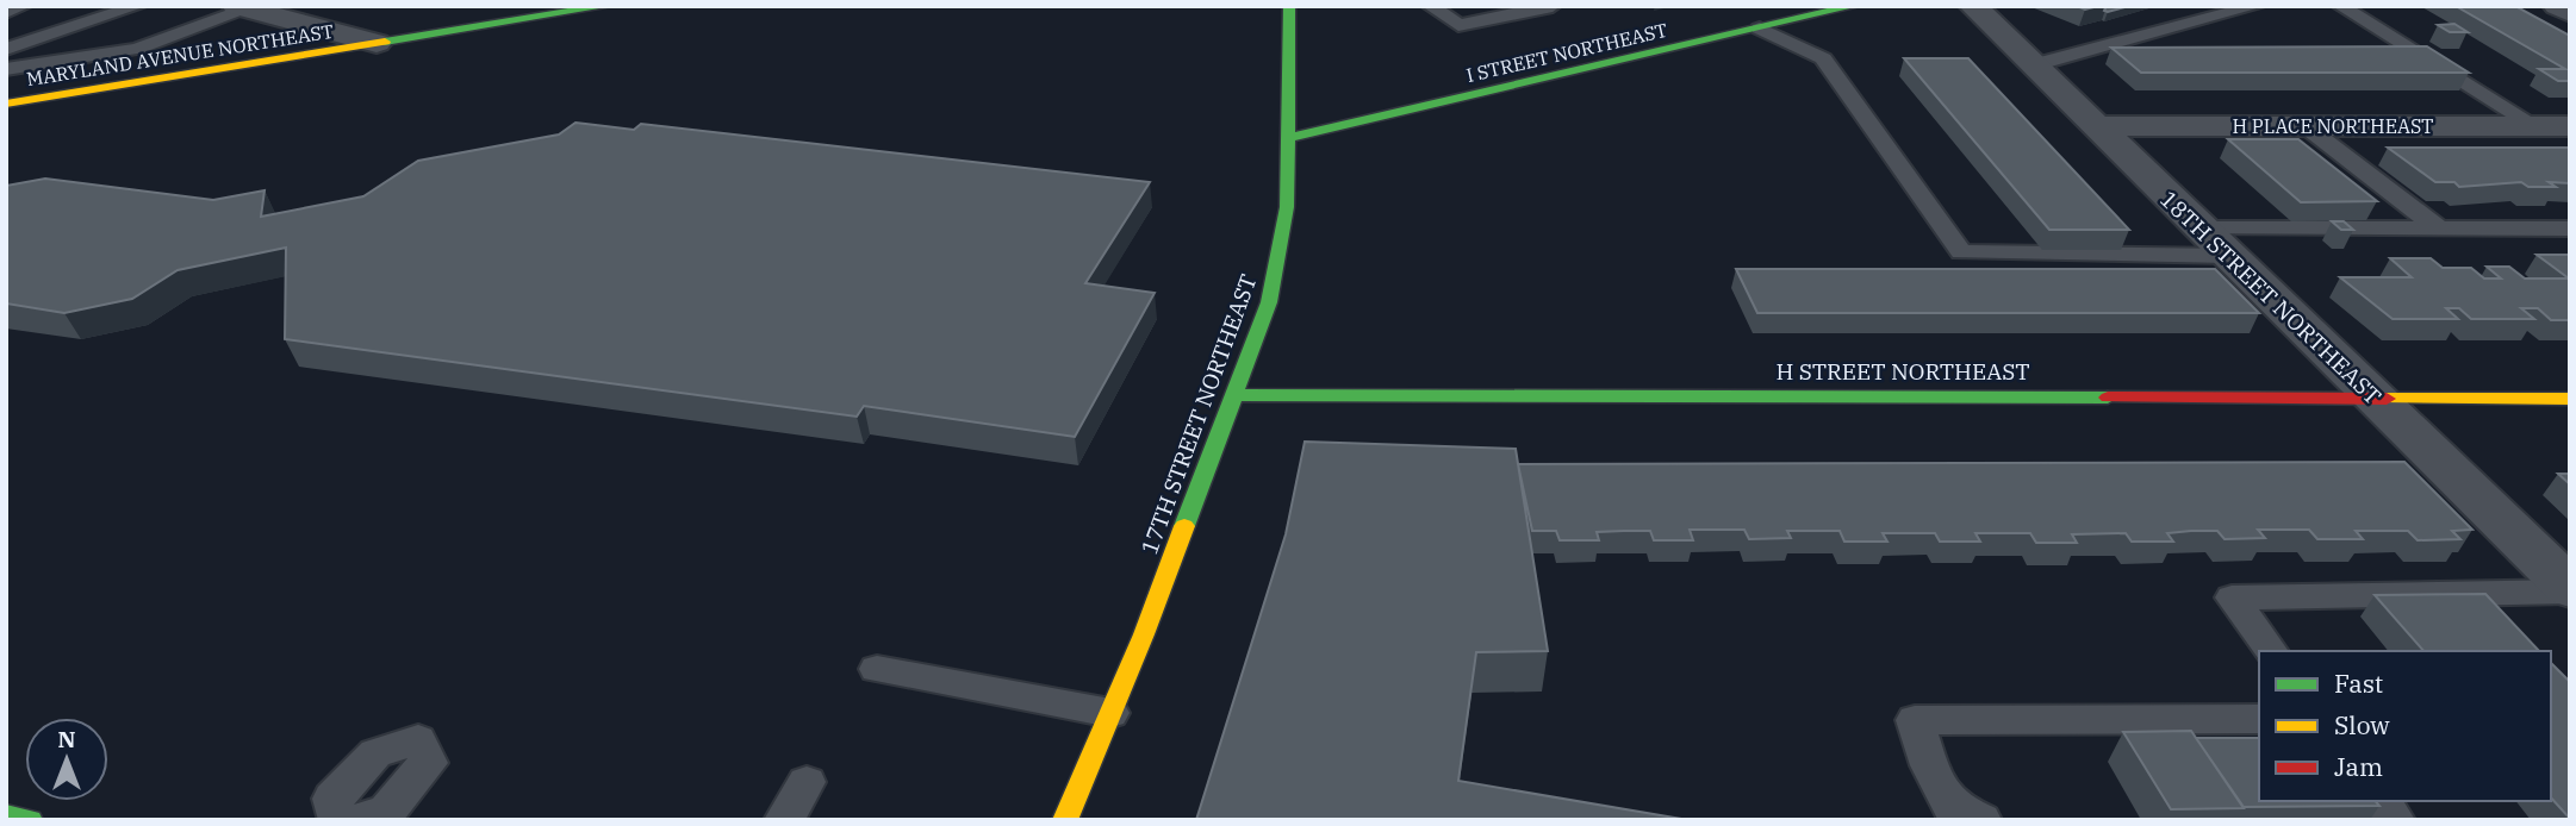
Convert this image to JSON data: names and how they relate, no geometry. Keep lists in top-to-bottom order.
{
  "streets": {
    "street": [
      "I STREET NORTHEAST",
      "MARYLAND AVENUE NORTHEAST",
      "H PLACE NORTHEAST",
      "18TH STREET NORTHEAST",
      "H STREET NORTHEAST",
      "17TH STREET NORTHEAST"
    ]
  },
  "crossings": [
    ["I STREET NORTHEAST", "17TH STREET NORTHEAST"],
    ["H PLACE NORTHEAST", "18TH STREET NORTHEAST"],
    ["18TH STREET NORTHEAST", "H STREET NORTHEAST"],
    ["H STREET NORTHEAST", "17TH STREET NORTHEAST"]
  ],
  "legend": ["Fast", "Slow", "Jam"],
  "north": "top"
}
